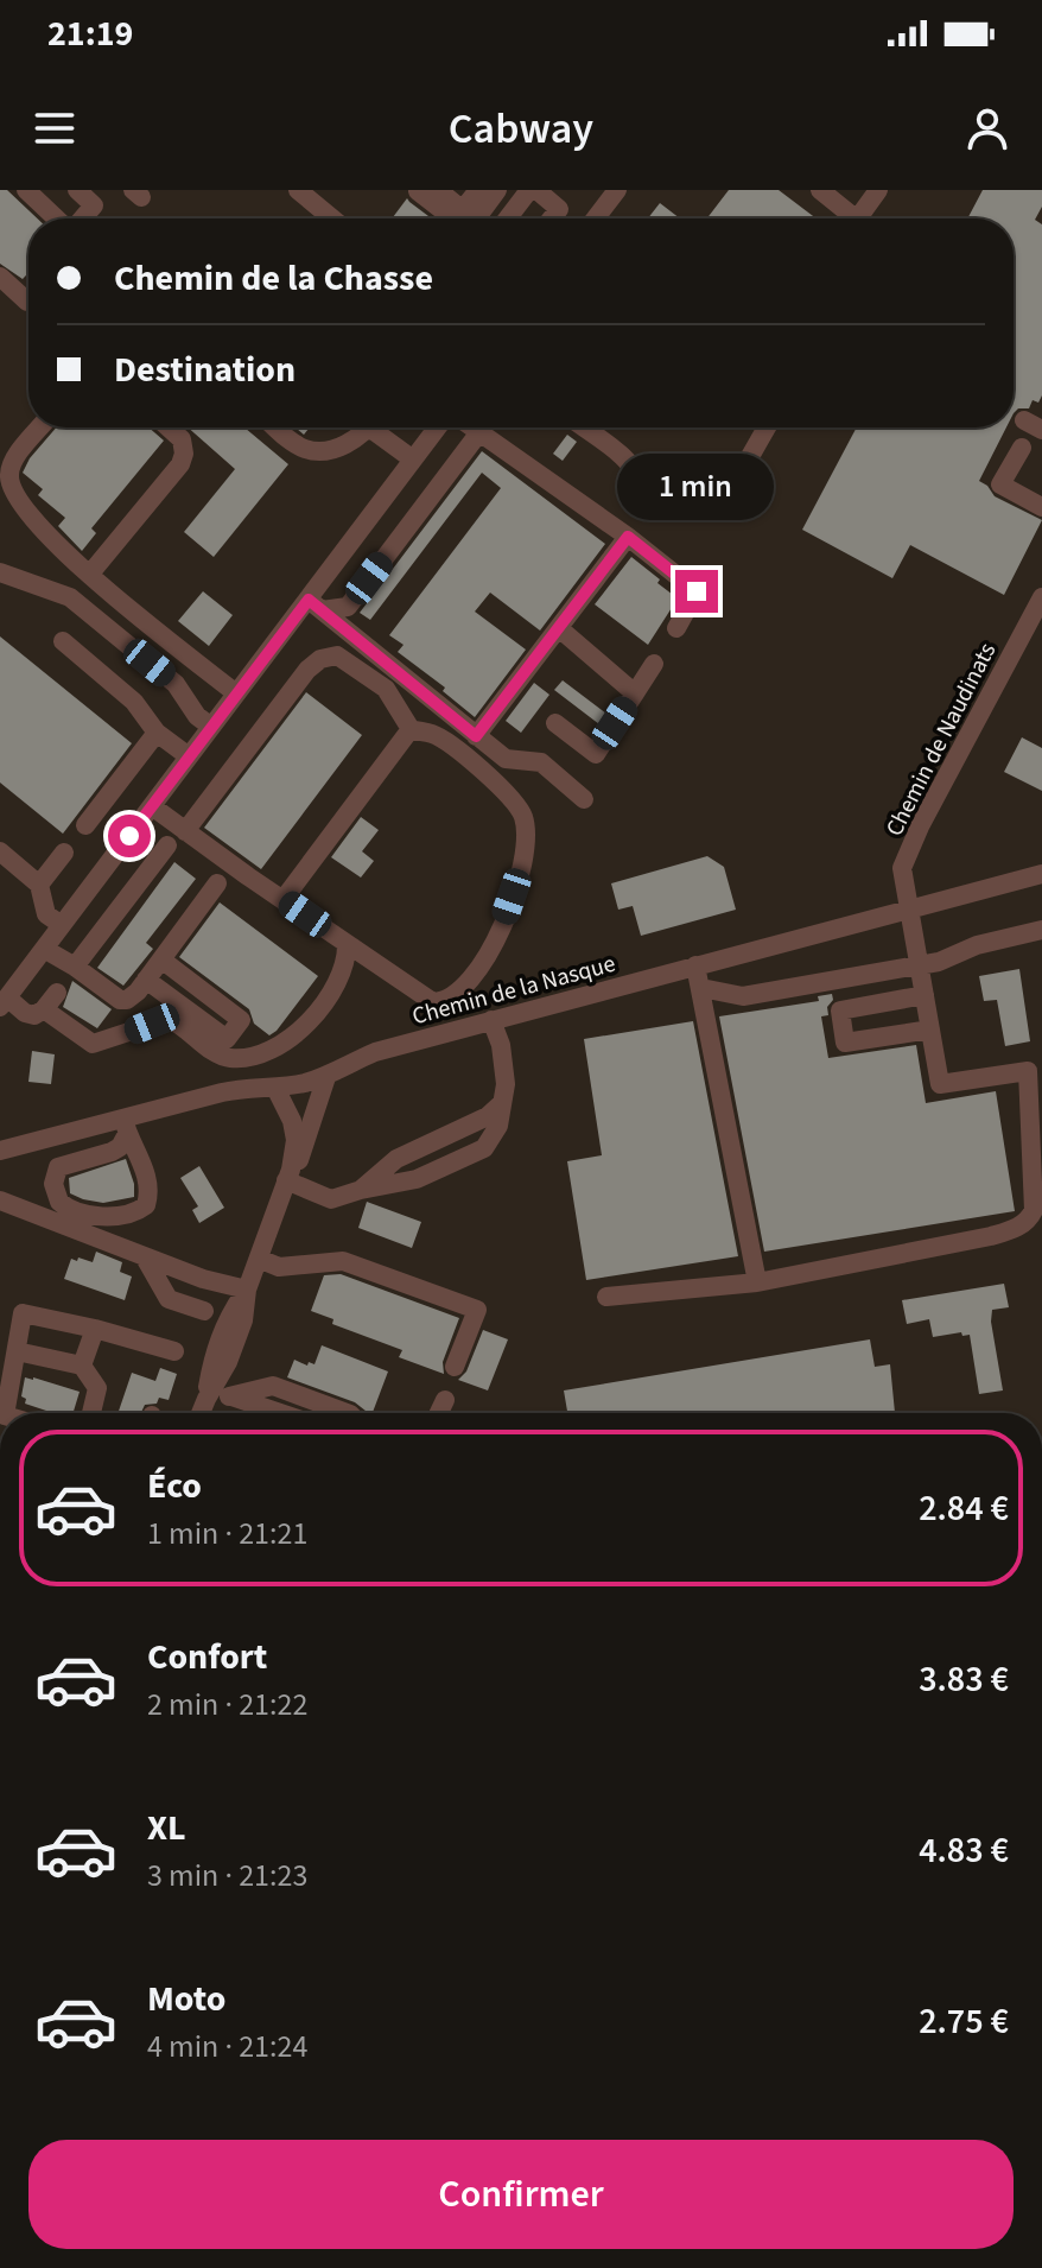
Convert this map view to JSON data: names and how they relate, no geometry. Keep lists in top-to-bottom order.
{
  "streets": {
    "street": ["Chemin de Naudinats", "Chemin de la Nasque"]
  },
  "crossings": [
    ["Chemin de Naudinats", "Chemin de la Nasque"]
  ],
  "page": {
    "status": "21:19",
    "header": "Cabway",
    "banner": ["Chemin de la Chasse", "Destination"],
    "bubble": "1 min",
    "list": [
      {
        "name": "Éco",
        "note": "1 min · 21:21",
        "value": "2.84 €"
      },
      {
        "name": "Confort",
        "note": "2 min · 21:22",
        "value": "3.83 €"
      },
      {
        "name": "XL",
        "note": "3 min · 21:23",
        "value": "4.83 €"
      },
      {
        "name": "Moto",
        "note": "4 min · 21:24",
        "value": "2.75 €"
      }
    ],
    "buttons": "Confirmer"
  }
}
